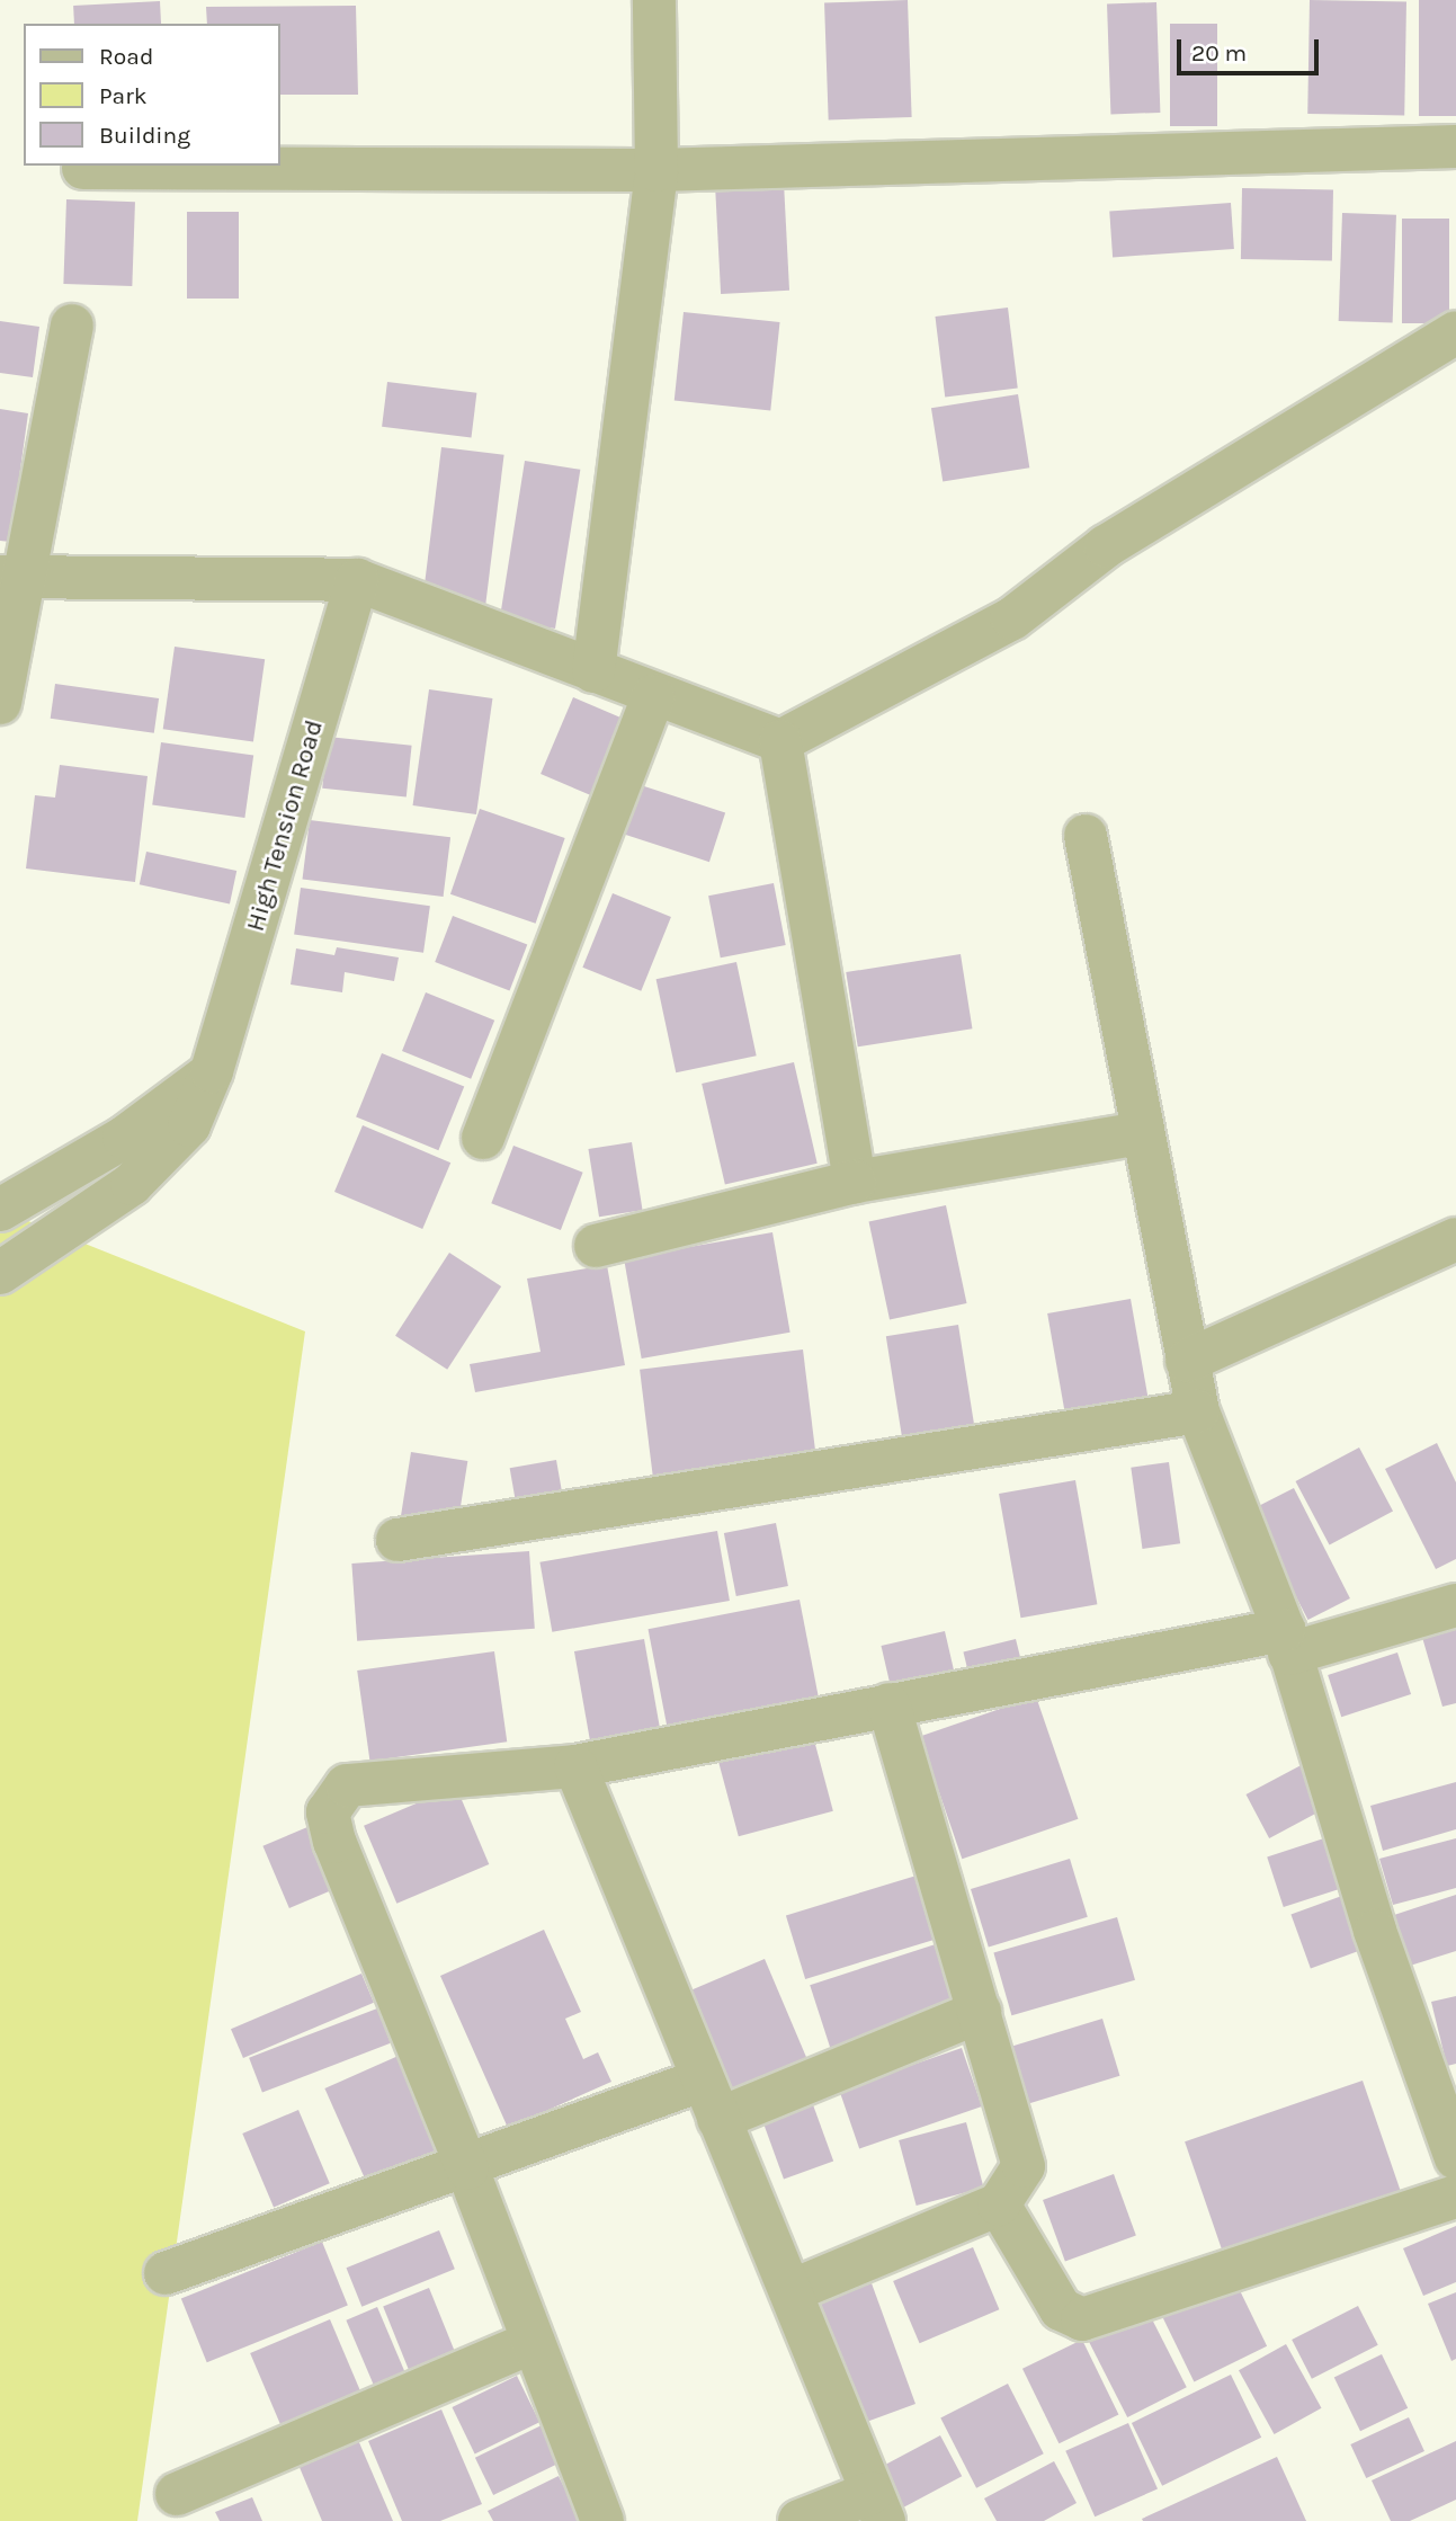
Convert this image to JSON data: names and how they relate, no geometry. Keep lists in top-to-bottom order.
{
  "streets": {
    "street": ["High Tension Road"]
  },
  "legend": ["Road", "Park", "Building"],
  "scale_bar": "20 m"
}
